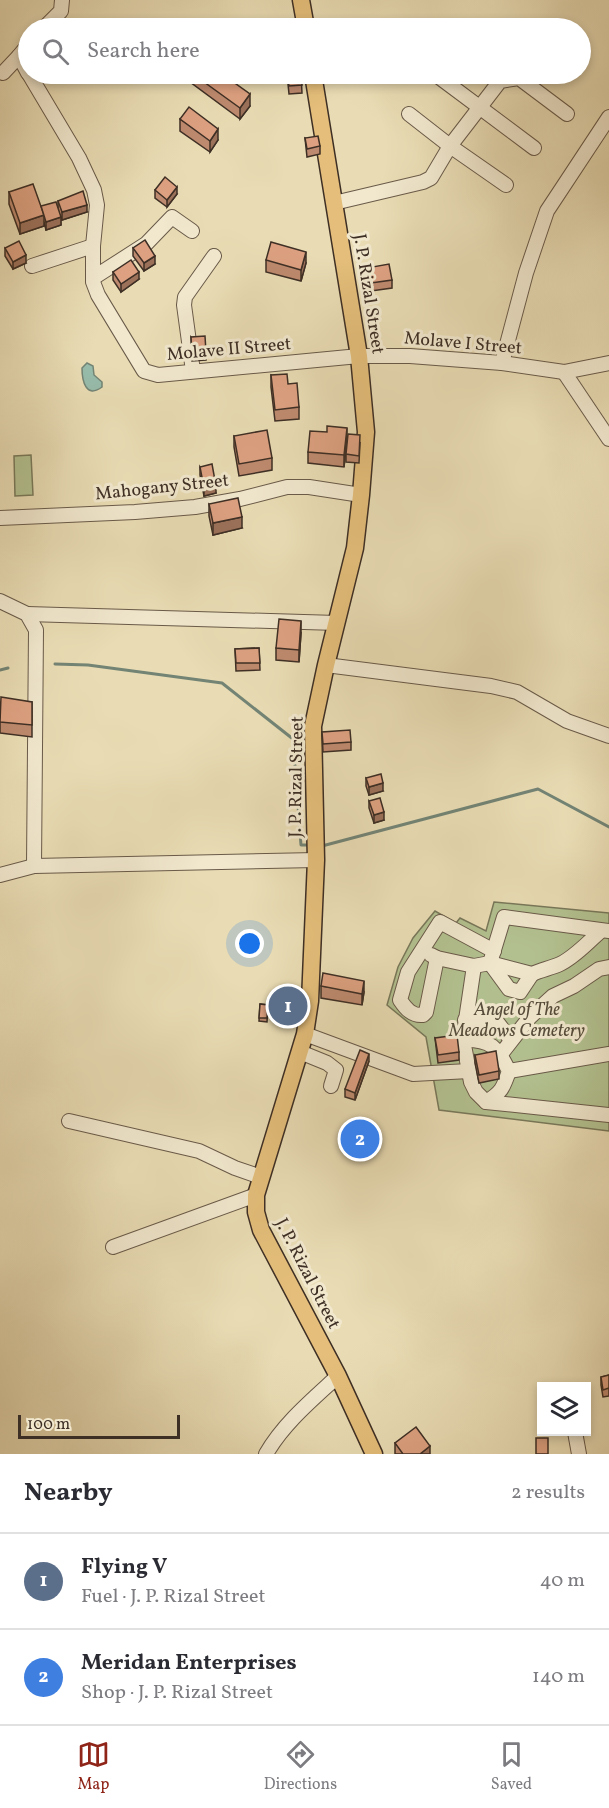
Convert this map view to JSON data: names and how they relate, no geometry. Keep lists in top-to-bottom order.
{
  "streets": {
    "main road": ["J. P. Rizal Street"],
    "street": ["Molave I Street", "Molave II Street", "Mahogany Street"]
  },
  "crossings": [
    ["J. P. Rizal Street", "Molave I Street"],
    ["J. P. Rizal Street", "Molave II Street"],
    ["J. P. Rizal Street", "Mahogany Street"],
    ["Molave I Street", "Molave II Street"]
  ],
  "parks": ["Angel of The Meadows Cemetery"],
  "scale_bar": "100 m",
  "page": {
    "search": "Search here",
    "pins": ["1", "2"],
    "scale": "100 m",
    "heading": ["Nearby", "2 results"],
    "list": [
      {
        "mark": "1",
        "name": "Flying V",
        "note": "Fuel · J. P. Rizal Street",
        "value": "40 m"
      },
      {
        "mark": "2",
        "name": "Meridan Enterprises",
        "note": "Shop · J. P. Rizal Street",
        "value": "140 m"
      }
    ],
    "nav": ["Map", "Directions", "Saved"]
  }
}
